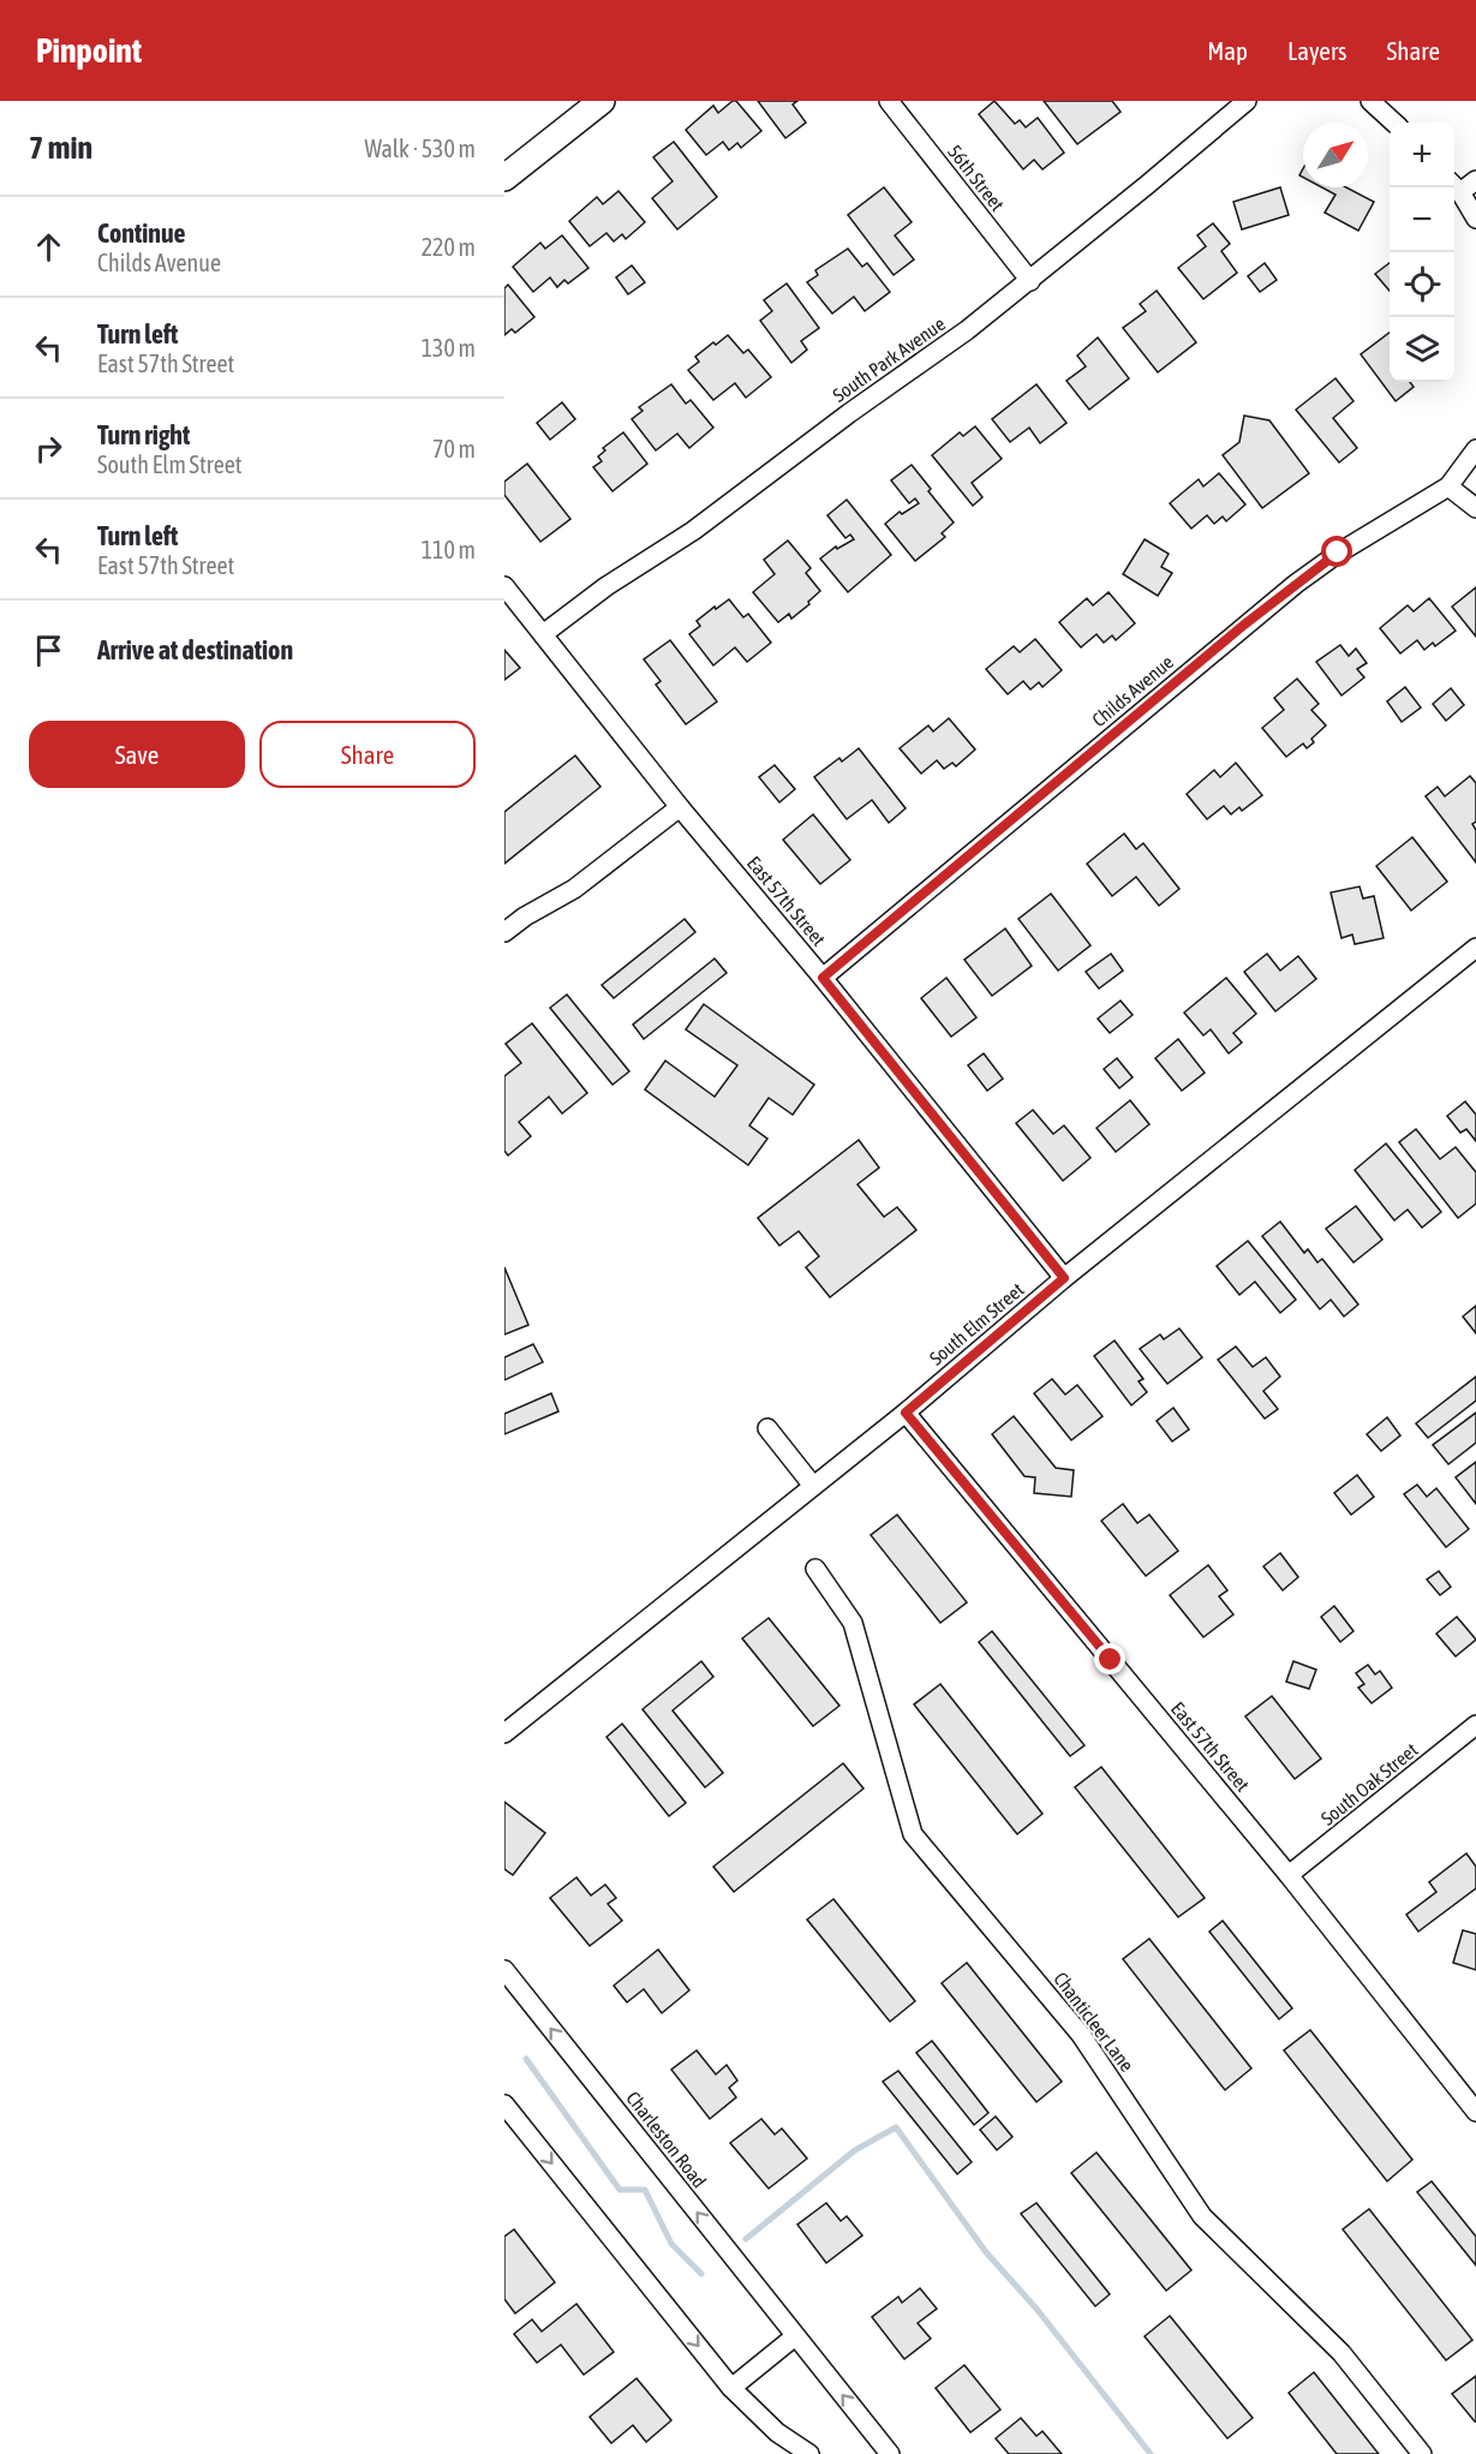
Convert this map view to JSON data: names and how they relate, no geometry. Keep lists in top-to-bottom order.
{
  "streets": {
    "street": [
      "56th Street",
      "South Park Avenue",
      "Childs Avenue",
      "East 57th Street",
      "South Elm Street",
      "South Oak Street",
      "Chanticleer Lane",
      "Charleston Road"
    ]
  },
  "crossings": [
    ["56th Street", "South Park Avenue"],
    ["South Park Avenue", "East 57th Street"],
    ["Childs Avenue", "East 57th Street"],
    ["East 57th Street", "South Elm Street"],
    ["East 57th Street", "South Oak Street"]
  ],
  "north": "top right",
  "page": {
    "header": "Pinpoint",
    "nav": ["Map", "Layers", "Share"],
    "heading": ["7 min", "Walk · 530 m"],
    "map_buttons": ["+", "−"],
    "list": [
      ["Continue", "Childs Avenue", "220 m"],
      ["Turn left", "East 57th Street", "130 m"],
      ["Turn right", "South Elm Street", "70 m"],
      ["Turn left", "East 57th Street", "110 m"],
      "Arrive at destination"
    ],
    "buttons": ["Save", "Share"]
  }
}
